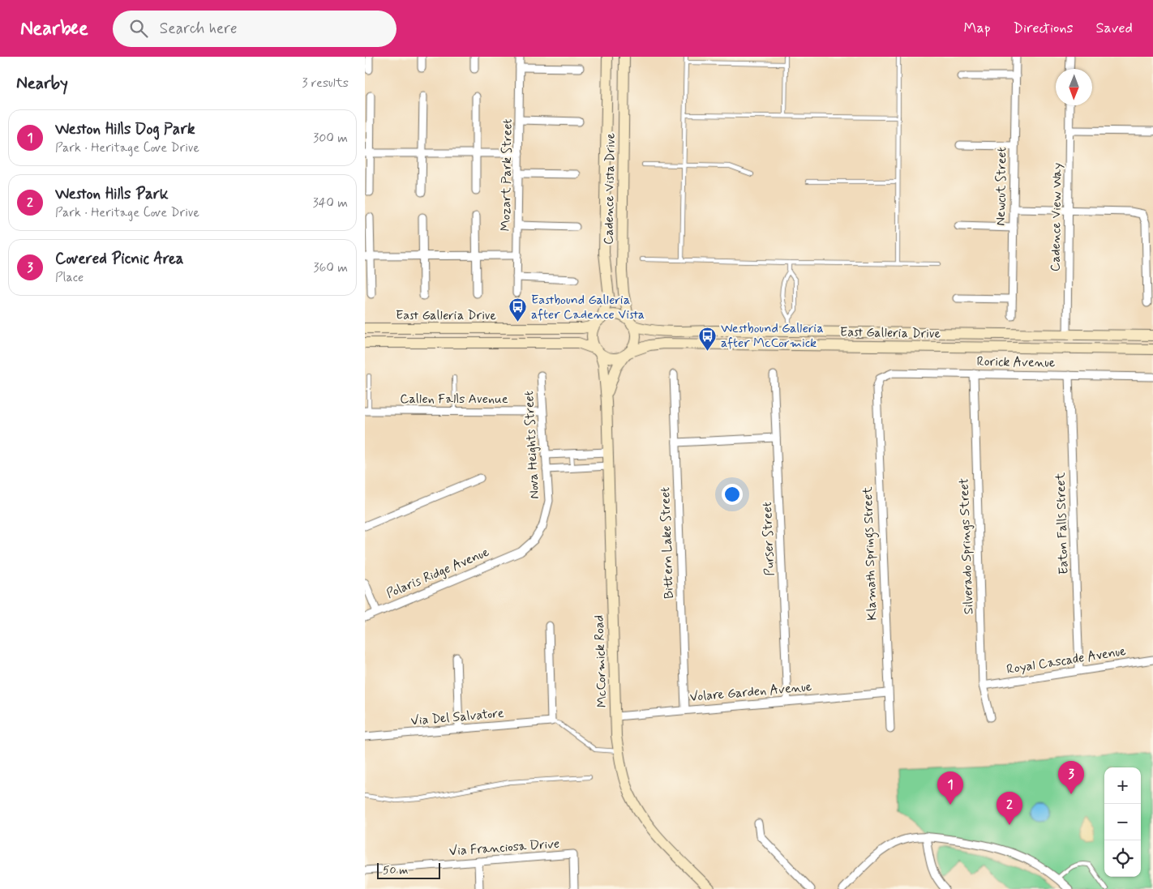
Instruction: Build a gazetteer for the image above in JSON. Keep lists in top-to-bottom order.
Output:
{
  "streets": {
    "main road": ["Cadence Vista Drive", "East Galleria Drive", "McCormick Road"],
    "street": [
      "Mozart Park Street",
      "Newcut Street",
      "Cadence View Way",
      "Rorick Avenue",
      "Callen Falls Avenue",
      "Nova Heights Street",
      "Eaton Falls Street",
      "Purser Street",
      "Bittern Lake Street",
      "Silverado Springs Street",
      "Klamath Springs Street",
      "Polaris Ridge Avenue",
      "Royal Cascade Avenue",
      "Volare Garden Avenue",
      "Via Del Salvatore",
      "Via Franciosa Drive"
    ]
  },
  "crossings": [
    ["Cadence Vista Drive", "East Galleria Drive"],
    ["Cadence Vista Drive", "McCormick Road"],
    ["Cadence View Way", "East Galleria Drive"],
    ["East Galleria Drive", "McCormick Road"],
    ["Rorick Avenue", "Eaton Falls Street"],
    ["Rorick Avenue", "Silverado Springs Street"],
    ["Rorick Avenue", "Klamath Springs Street"],
    ["Callen Falls Avenue", "Nova Heights Street"],
    ["Nova Heights Street", "Polaris Ridge Avenue"],
    ["Eaton Falls Street", "Royal Cascade Avenue"],
    ["Purser Street", "Volare Garden Avenue"],
    ["Bittern Lake Street", "Volare Garden Avenue"],
    ["Silverado Springs Street", "Royal Cascade Avenue"],
    ["Klamath Springs Street", "Volare Garden Avenue"],
    ["McCormick Road", "Volare Garden Avenue"]
  ],
  "places": {
    "bus stop": ["Eastbound Galleria after Cadence Vista", "Westbound Galleria after McCormick"]
  },
  "scale_bar": "50 m",
  "north": "bottom",
  "page": {
    "header": "Nearbee",
    "search": "Search here",
    "nav": ["Map", "Directions", "Saved"],
    "heading": ["Nearby", "3 results"],
    "list": [
      {
        "mark": "1",
        "name": "Weston Hills Dog Park",
        "note": "Park · Heritage Cove Drive",
        "value": "300 m"
      },
      {
        "mark": "2",
        "name": "Weston Hills Park",
        "note": "Park · Heritage Cove Drive",
        "value": "340 m"
      },
      {
        "mark": "3",
        "name": "Covered Picnic Area",
        "note": "Place",
        "value": "360 m"
      }
    ],
    "pins": ["3", "1", "2"],
    "map_buttons": ["+", "−"],
    "scale": "50 m"
  }
}
